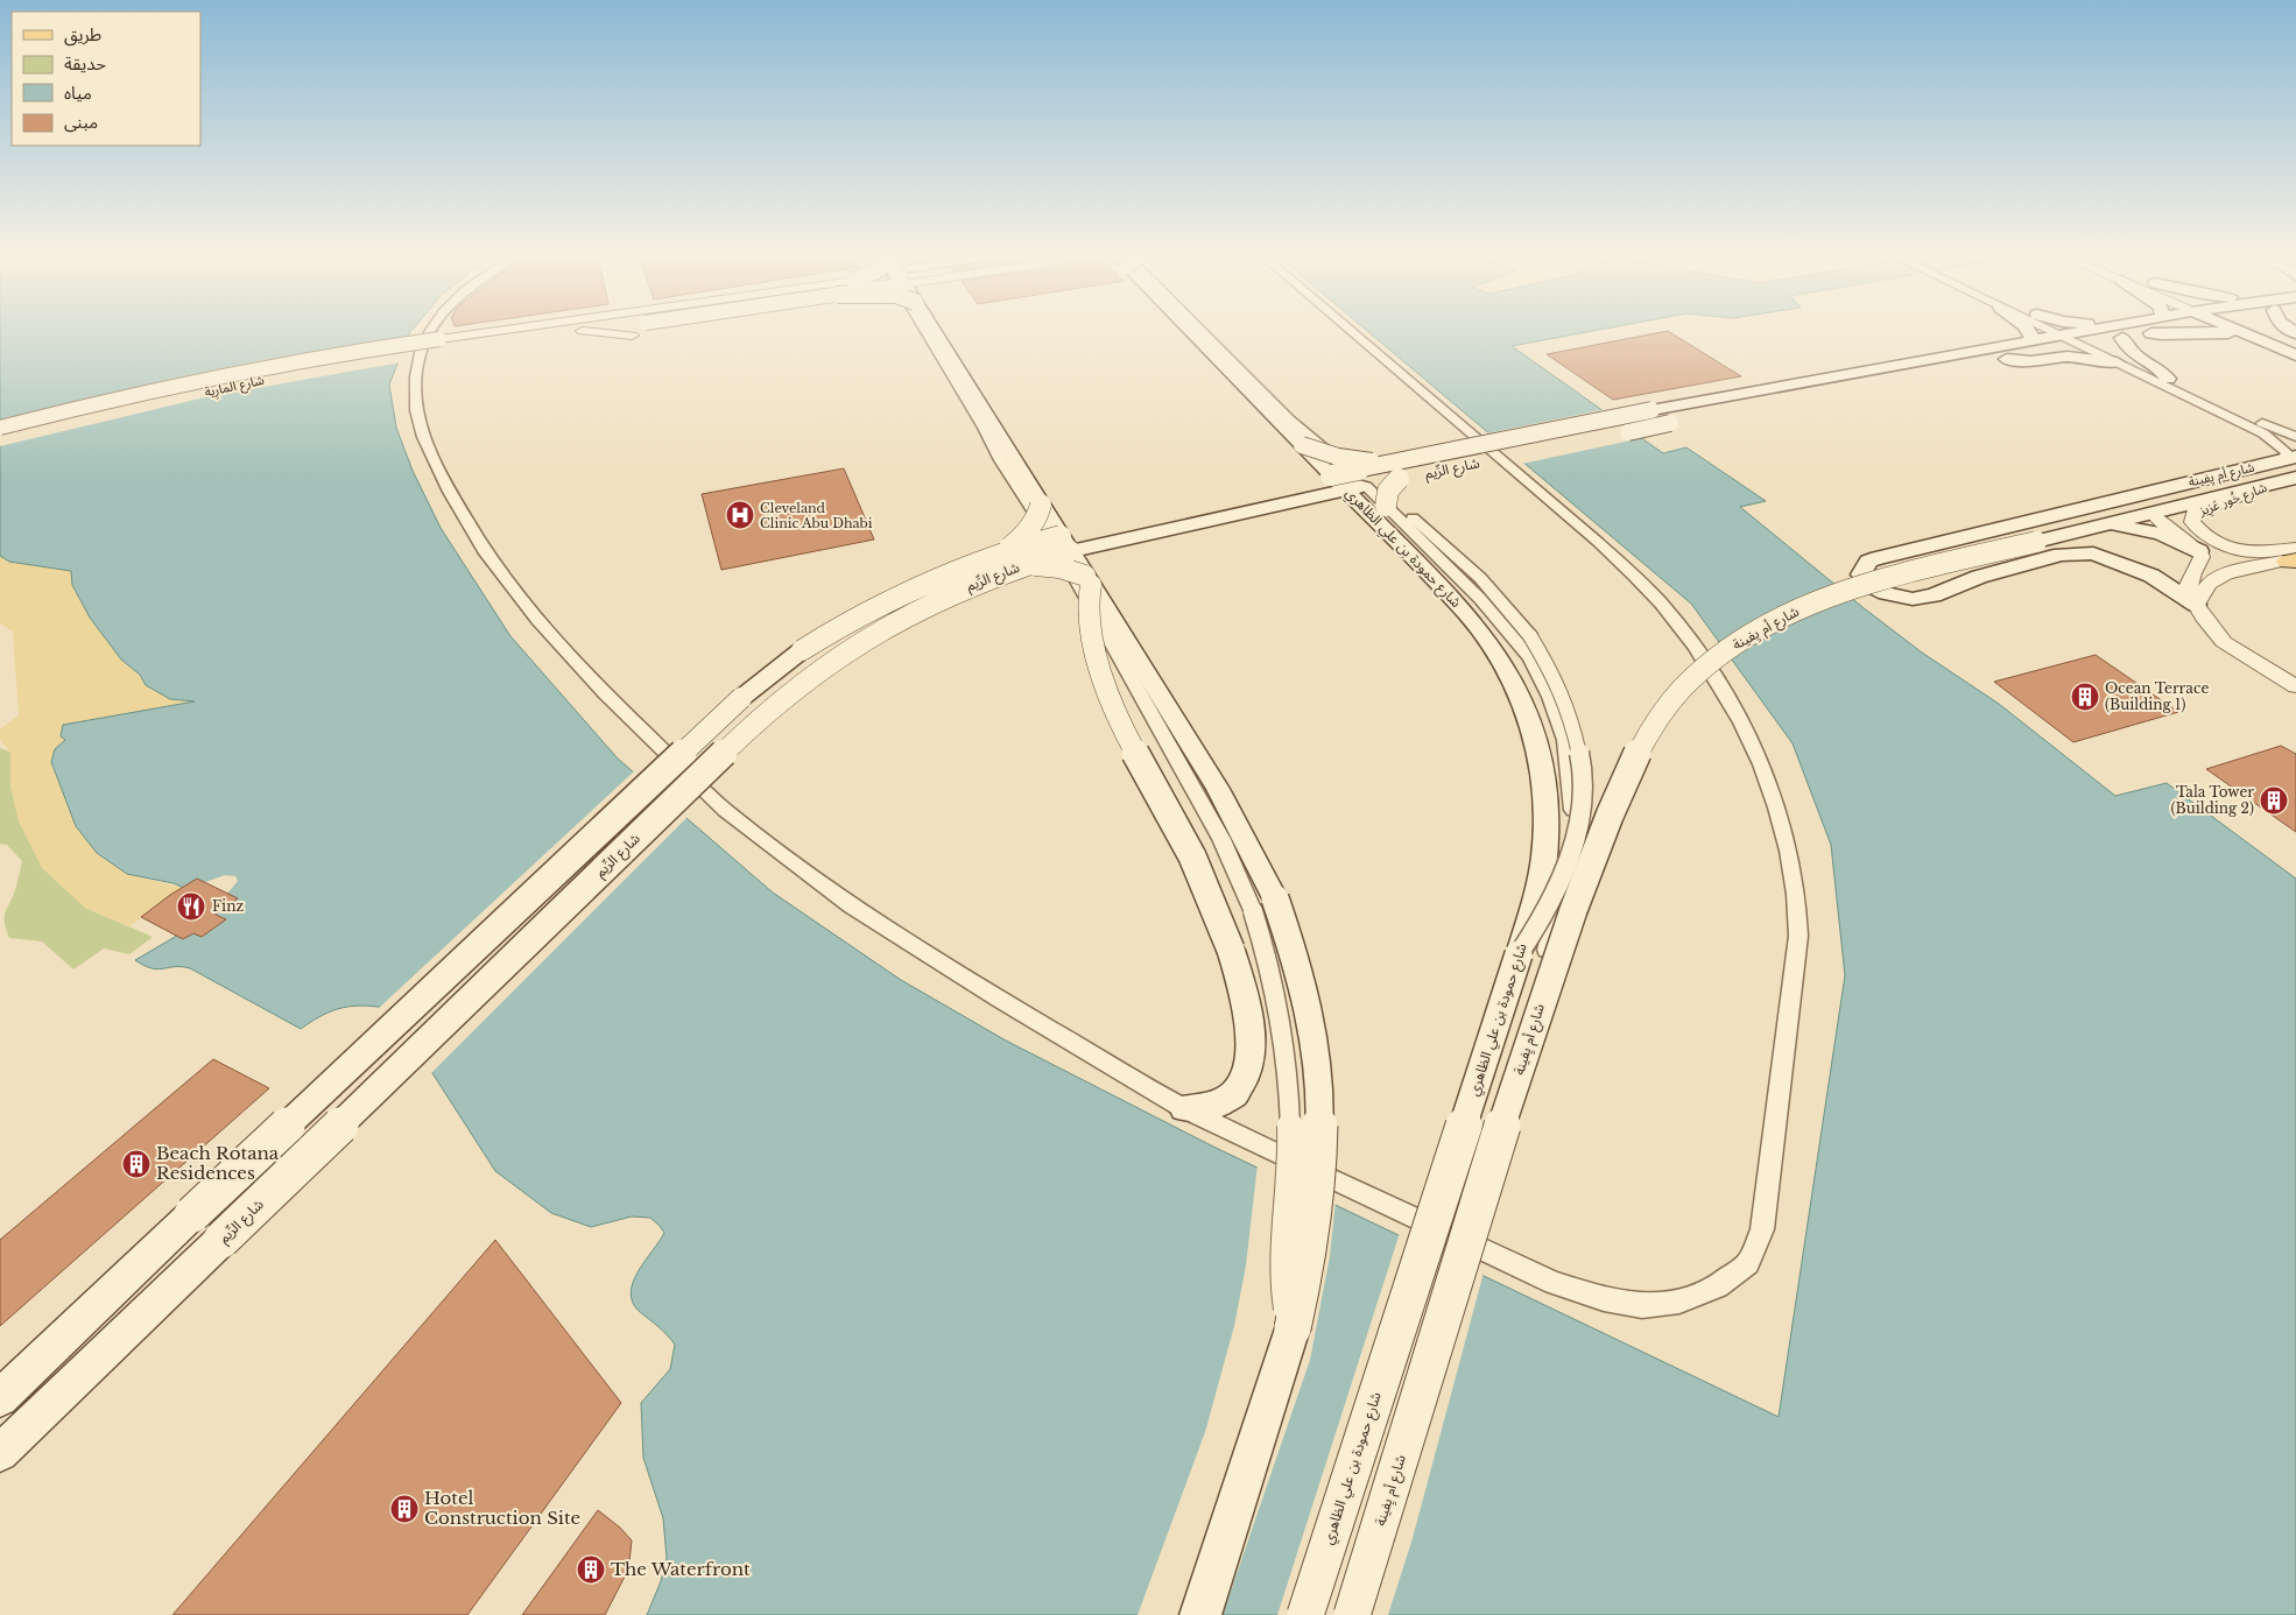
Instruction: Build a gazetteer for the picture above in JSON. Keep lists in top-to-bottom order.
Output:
{
  "streets": {
    "main road": ["شارع الرِّيم", "شارع أم يِفينة", "شارع حمودة بن علي الظاهري"],
    "street": ["شارع المارِية", "شارع خُور عَزِيز"]
  },
  "crossings": [
    ["شارع الرِّيم", "شارع حمودة بن علي الظاهري"],
    ["شارع أم يِفينة", "شارع خُور عَزِيز"]
  ],
  "places": {
    "hospital": ["Cleveland Clinic Abu Dhabi"],
    "building": [
      "Ocean Terrace (Building 1)",
      "Tala Tower (Building 2)",
      "Beach Rotana Residences",
      "Hotel Construction Site",
      "The Waterfront"
    ],
    "restaurant": ["Finz"]
  },
  "legend": [
    "طريق",
    "حديقة",
    "مياه",
    "مبنى"
  ]
}
